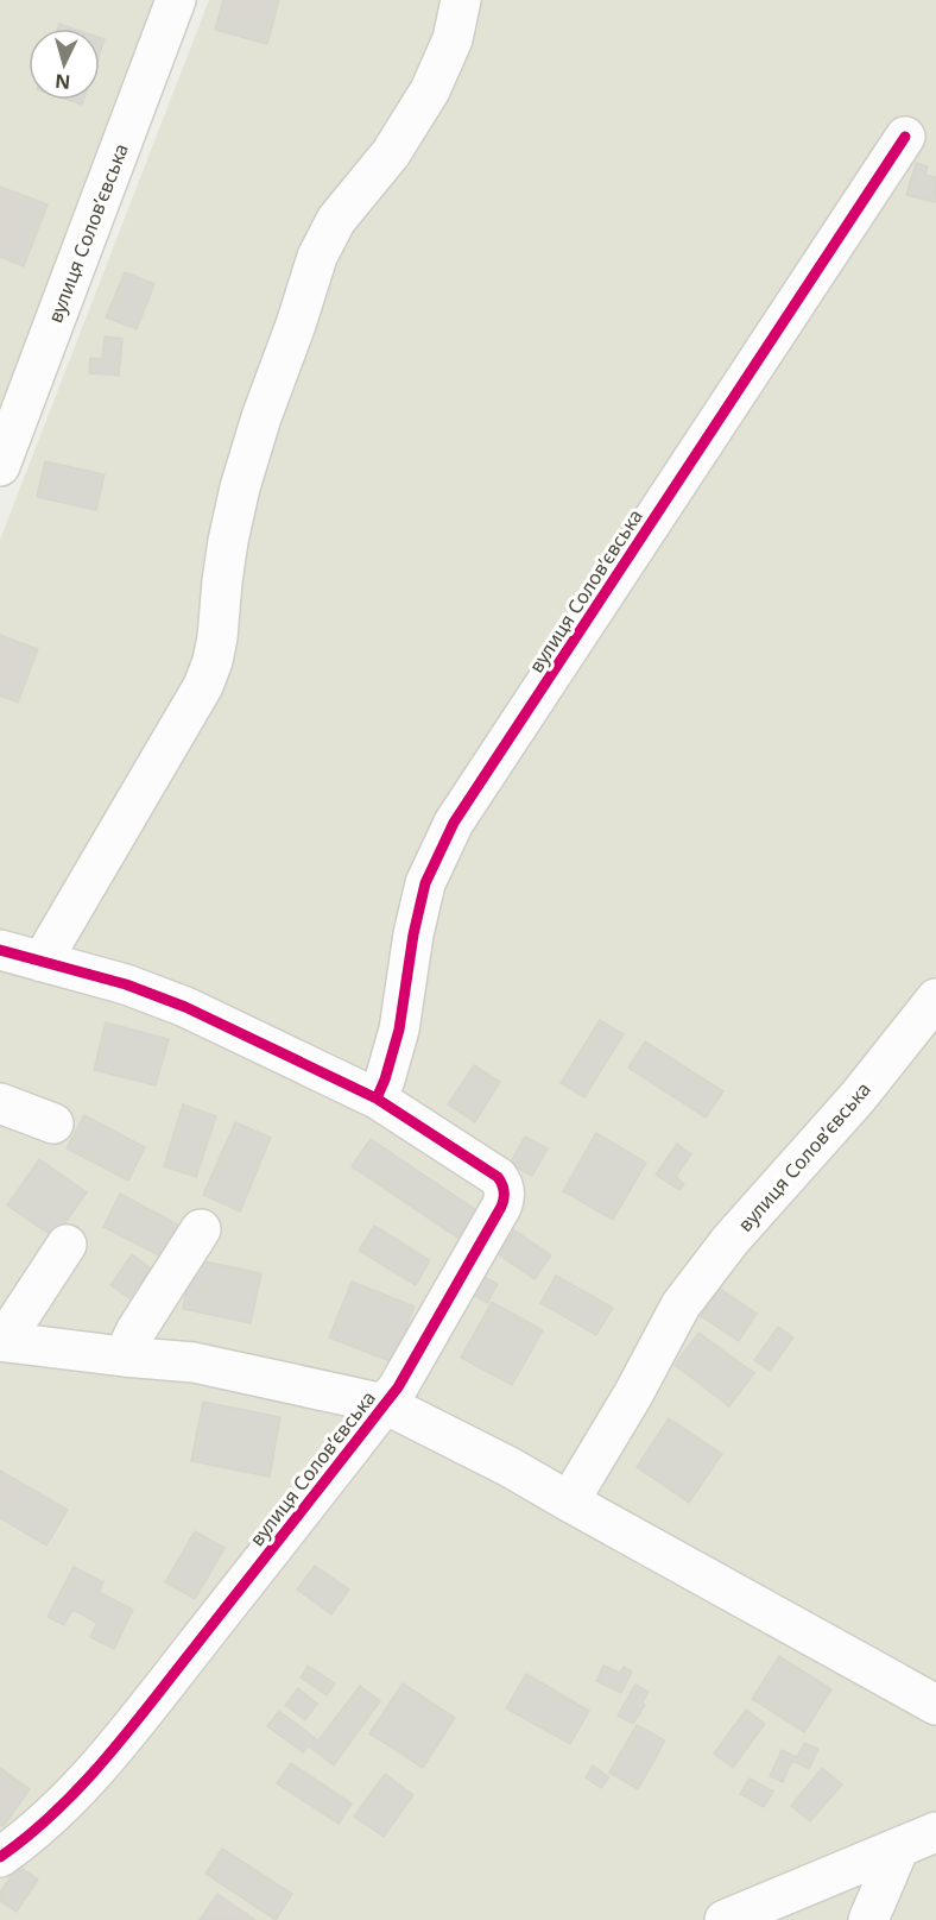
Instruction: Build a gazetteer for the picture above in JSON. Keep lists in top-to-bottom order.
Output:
{
  "streets": {
    "street": ["вулиця Соловʼєвська"]
  },
  "north": "bottom"
}
